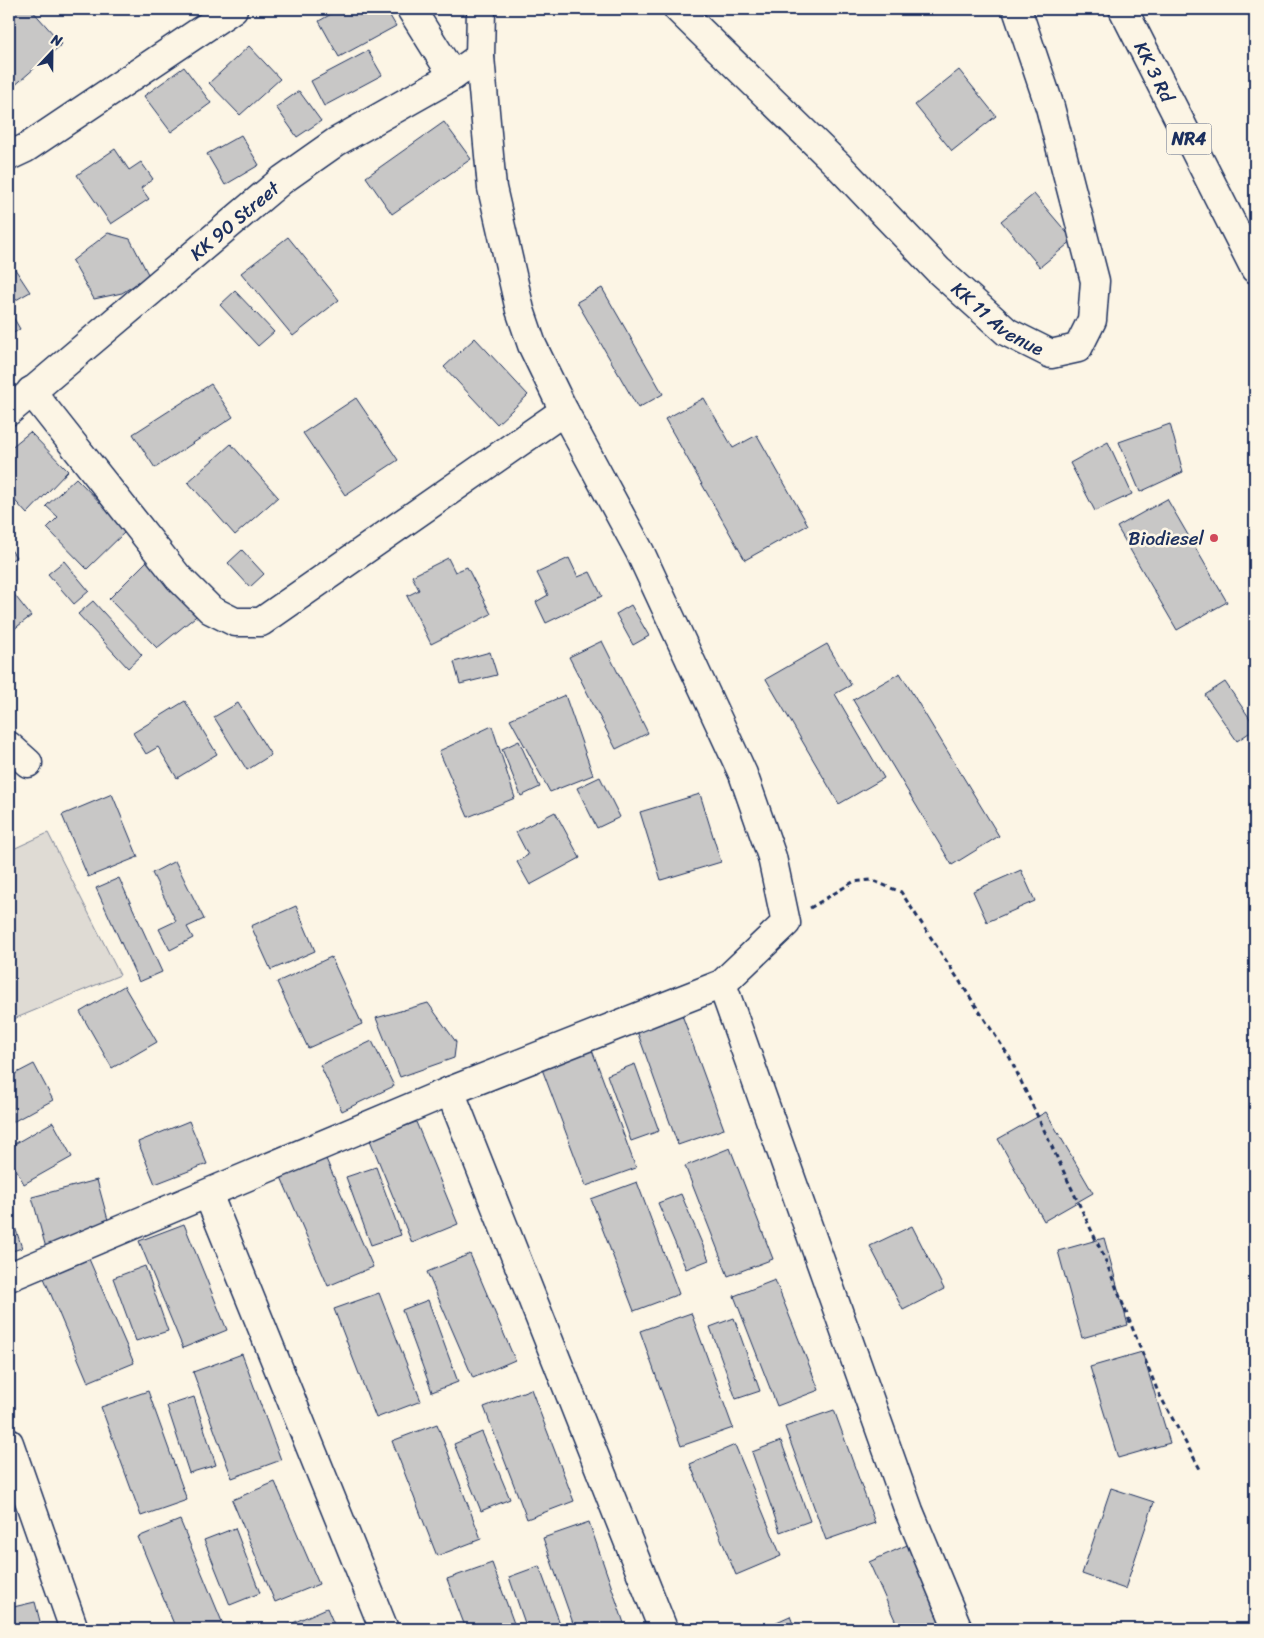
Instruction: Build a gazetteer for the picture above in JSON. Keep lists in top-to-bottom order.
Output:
{
  "streets": {
    "main road": [
      "KK 3 Rd",
      "NR4",
      "KK 90 Street",
      "KK 11 Avenue"
    ]
  },
  "places": ["Biodiesel"],
  "north": "top"
}
